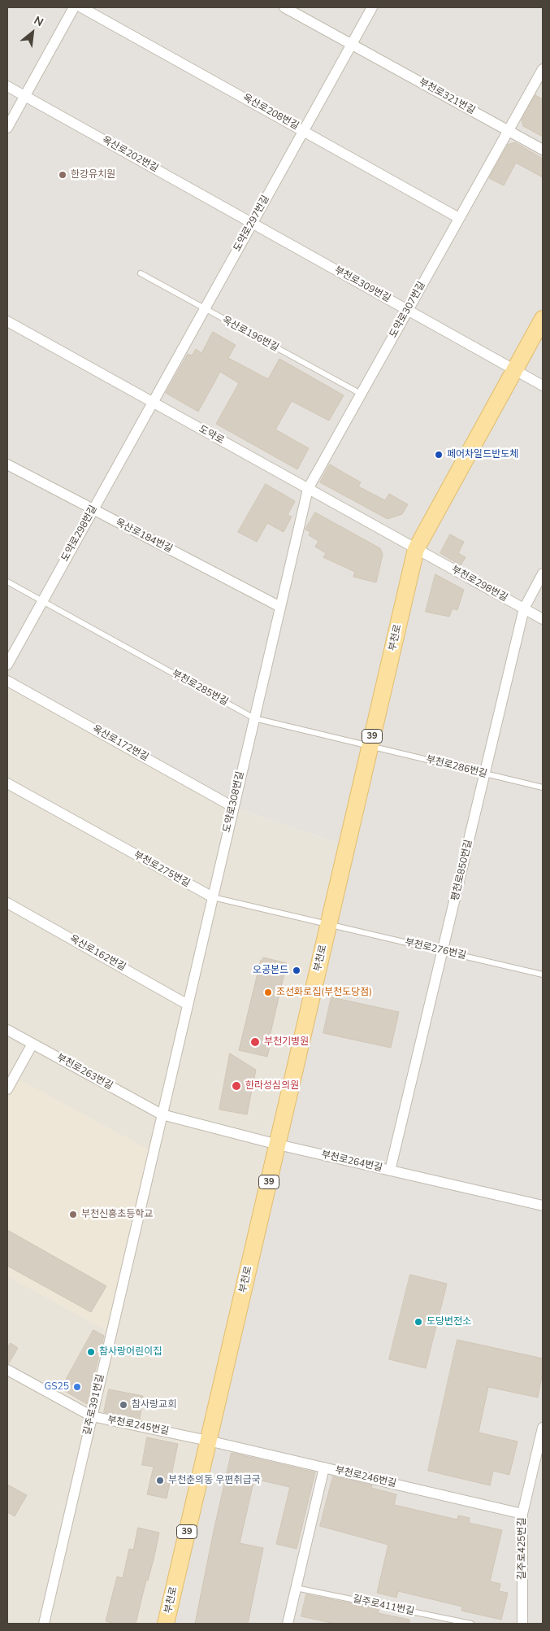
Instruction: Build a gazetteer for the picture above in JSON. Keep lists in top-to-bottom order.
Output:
{
  "streets": {
    "main road": ["부천로", "39"],
    "street": [
      "부천로321번길",
      "옥산로208번길",
      "옥산로202번길",
      "도약로297번길",
      "부천로309번길",
      "도약로307번길",
      "도약로",
      "도약로298번길",
      "옥산로184번길",
      "부천로298번길",
      "옥산로172번길",
      "도약로308번길",
      "부천로275번길",
      "평천로850번길",
      "옥산로162번길",
      "부천로263번길",
      "부천로264번길",
      "길주로391번길",
      "부천로245번길",
      "부천로246번길",
      "길주로425번길"
    ],
    "lane": [
      "옥산로196번길",
      "부천로285번길",
      "부천로286번길",
      "부천로276번길",
      "길주로411번길"
    ]
  },
  "crossings": [
    ["부천로321번길", "도약로297번길"],
    ["부천로321번길", "도약로307번길"],
    ["옥산로208번길", "도약로297번길"],
    ["옥산로208번길", "도약로307번길"],
    ["옥산로202번길", "도약로297번길"],
    ["옥산로202번길", "부천로309번길"],
    ["도약로297번길", "부천로309번길"],
    ["도약로297번길", "옥산로196번길"],
    ["도약로297번길", "도약로"],
    ["도약로297번길", "도약로298번길"],
    ["부천로309번길", "도약로307번길"],
    ["부천로309번길", "부천로"],
    ["도약로307번길", "옥산로196번길"],
    ["도약로307번길", "도약로"],
    ["도약로307번길", "도약로308번길"],
    ["도약로", "도약로298번길"],
    ["도약로", "부천로298번길"],
    ["도약로", "부천로"],
    ["도약로", "도약로308번길"],
    ["도약로298번길", "옥산로184번길"],
    ["도약로298번길", "부천로285번길"],
    ["옥산로184번길", "도약로308번길"],
    ["부천로298번길", "부천로"],
    ["부천로298번길", "평천로850번길"],
    ["부천로", "부천로285번길"],
    ["부천로", "부천로286번길"],
    ["부천로", "부천로275번길"],
    ["부천로", "부천로276번길"],
    ["부천로", "부천로264번길"],
    ["부천로", "부천로245번길"],
    ["부천로", "부천로246번길"],
    ["부천로285번길", "부천로286번길"],
    ["부천로285번길", "도약로308번길"],
    ["옥산로172번길", "도약로308번길"],
    ["부천로286번길", "평천로850번길"],
    ["도약로308번길", "부천로275번길"],
    ["도약로308번길", "옥산로162번길"],
    ["도약로308번길", "부천로263번길"],
    ["도약로308번길", "부천로264번길"],
    ["도약로308번길", "길주로391번길"],
    ["부천로275번길", "부천로276번길"],
    ["평천로850번길", "부천로276번길"],
    ["평천로850번길", "부천로264번길"],
    ["부천로263번길", "부천로264번길"],
    ["부천로263번길", "길주로391번길"],
    ["부천로264번길", "길주로391번길"],
    ["길주로391번길", "부천로245번길"],
    ["부천로245번길", "부천로246번길"],
    ["부천로246번길", "길주로425번길"]
  ],
  "places": [
    "한강유치원",
    "페어차일드반도체",
    "오공본드",
    "조선화로집(부천도당점)",
    "부천기병원",
    "한라성심의원",
    "부천신흥초등학교",
    "도당변전소",
    "참사랑어린이집",
    "GS25",
    "참사랑교회",
    "부천춘의동 우편취급국"
  ],
  "north": "top right"
}
